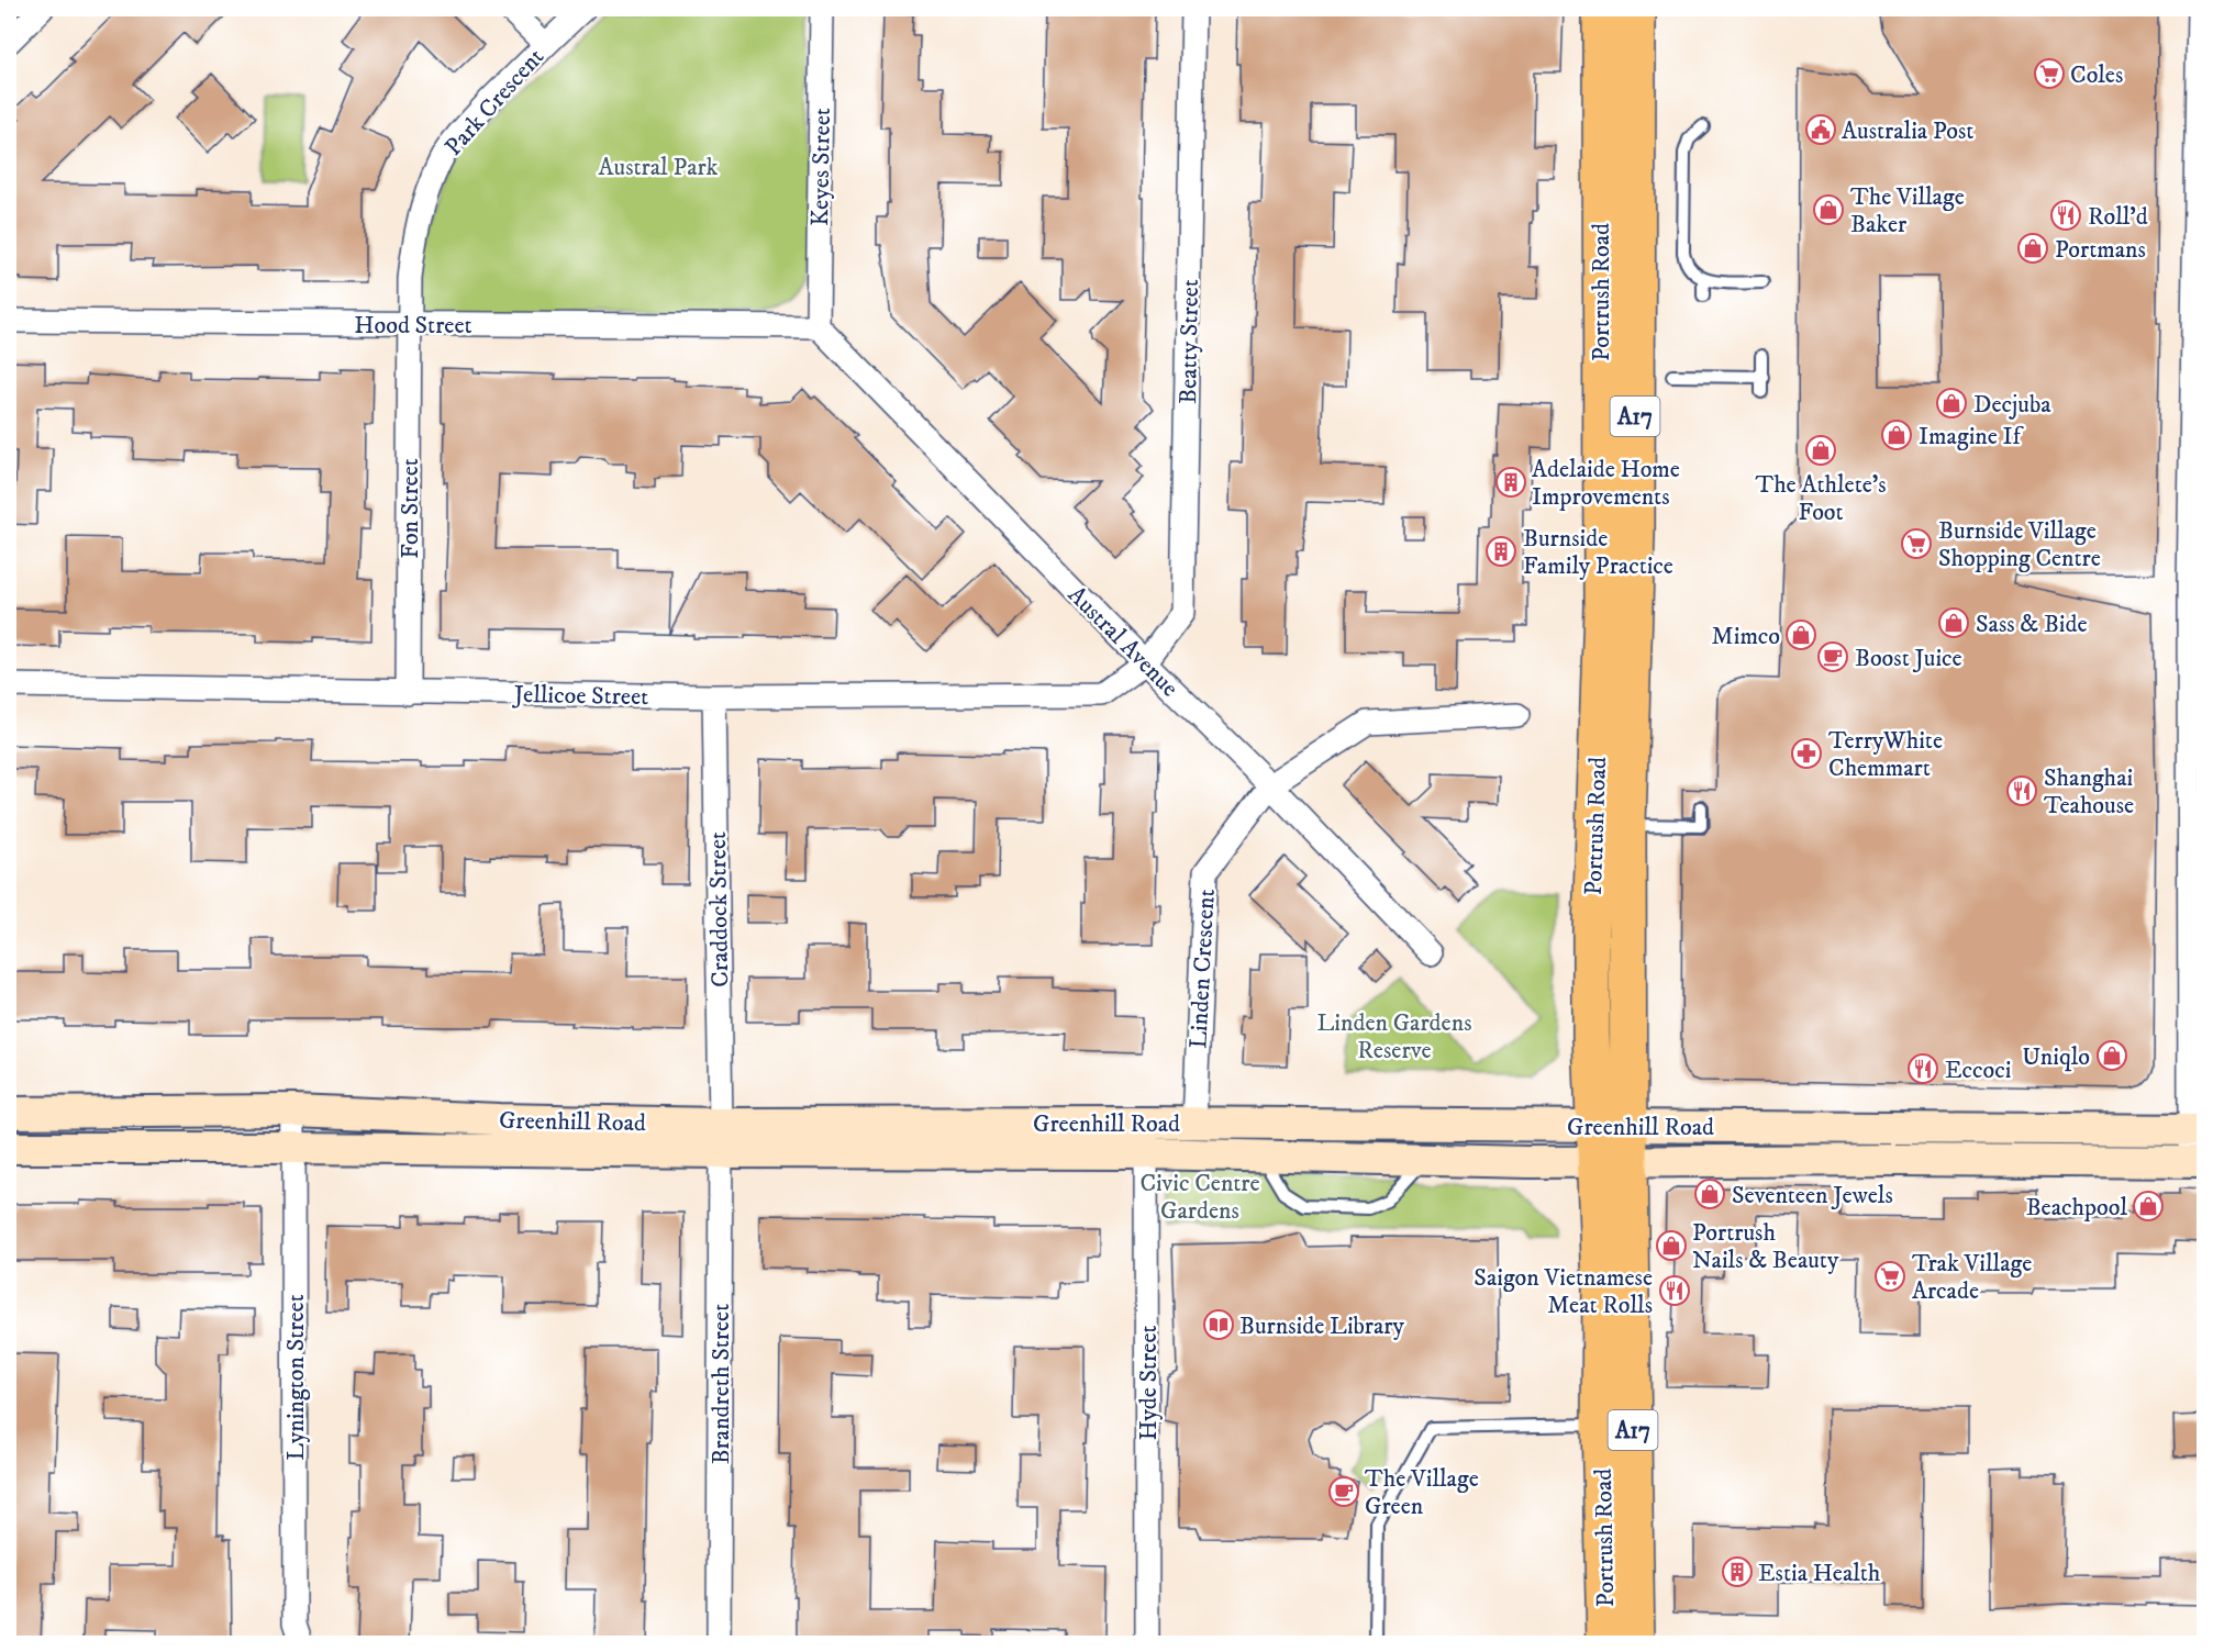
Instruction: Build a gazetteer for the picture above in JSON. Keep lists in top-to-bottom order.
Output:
{
  "streets": {
    "highway": ["Portrush Road", "A17"],
    "main road": ["Greenhill Road"],
    "street": [
      "Park Crescent",
      "Keyes Street",
      "Hood Street",
      "Beatty Street",
      "Fon Street",
      "Austral Avenue",
      "Jellicoe Street",
      "Craddock Street",
      "Linden Crescent",
      "Lynington Street",
      "Hyde Street",
      "Brandreth Street"
    ]
  },
  "crossings": [
    ["Park Crescent", "Hood Street"],
    ["Park Crescent", "Fon Street"],
    ["Keyes Street", "Hood Street"],
    ["Keyes Street", "Austral Avenue"],
    ["Portrush Road", "Greenhill Road"],
    ["Hood Street", "Fon Street"],
    ["Hood Street", "Austral Avenue"],
    ["Beatty Street", "Austral Avenue"],
    ["Beatty Street", "Jellicoe Street"],
    ["Fon Street", "Jellicoe Street"],
    ["Austral Avenue", "Jellicoe Street"],
    ["Austral Avenue", "Linden Crescent"],
    ["Jellicoe Street", "Craddock Street"],
    ["Craddock Street", "Greenhill Road"],
    ["Craddock Street", "Brandreth Street"],
    ["Linden Crescent", "Greenhill Road"],
    ["Greenhill Road", "Lynington Street"],
    ["Greenhill Road", "Hyde Street"],
    ["Greenhill Road", "Brandreth Street"]
  ],
  "parks": ["Austral Park", "Linden Gardens Reserve", "Civic Centre Gardens"],
  "places": {
    "supermarket": ["Coles", "Burnside Village Shopping Centre", "Trak Village Arcade"],
    "public building": ["Australia Post"],
    "shop": [
      "The Village Baker",
      "Portmans",
      "Decjuba",
      "Imagine If",
      "The Athlete's Foot",
      "Sass & Bide",
      "Mimco",
      "Uniqlo",
      "Seventeen Jewels",
      "Beachpool",
      "Portrush Nails & Beauty"
    ],
    "restaurant": [
      "Roll'd",
      "Shanghai Teahouse",
      "Eccoci",
      "Saigon Vietnamese Meat Rolls"
    ],
    "building": ["Adelaide Home Improvements", "Burnside Family Practice", "Estia Health"],
    "cafe": ["Boost Juice", "The Village Green"],
    "pharmacy": ["TerryWhite Chemmart"],
    "library": ["Burnside Library"]
  }
}
